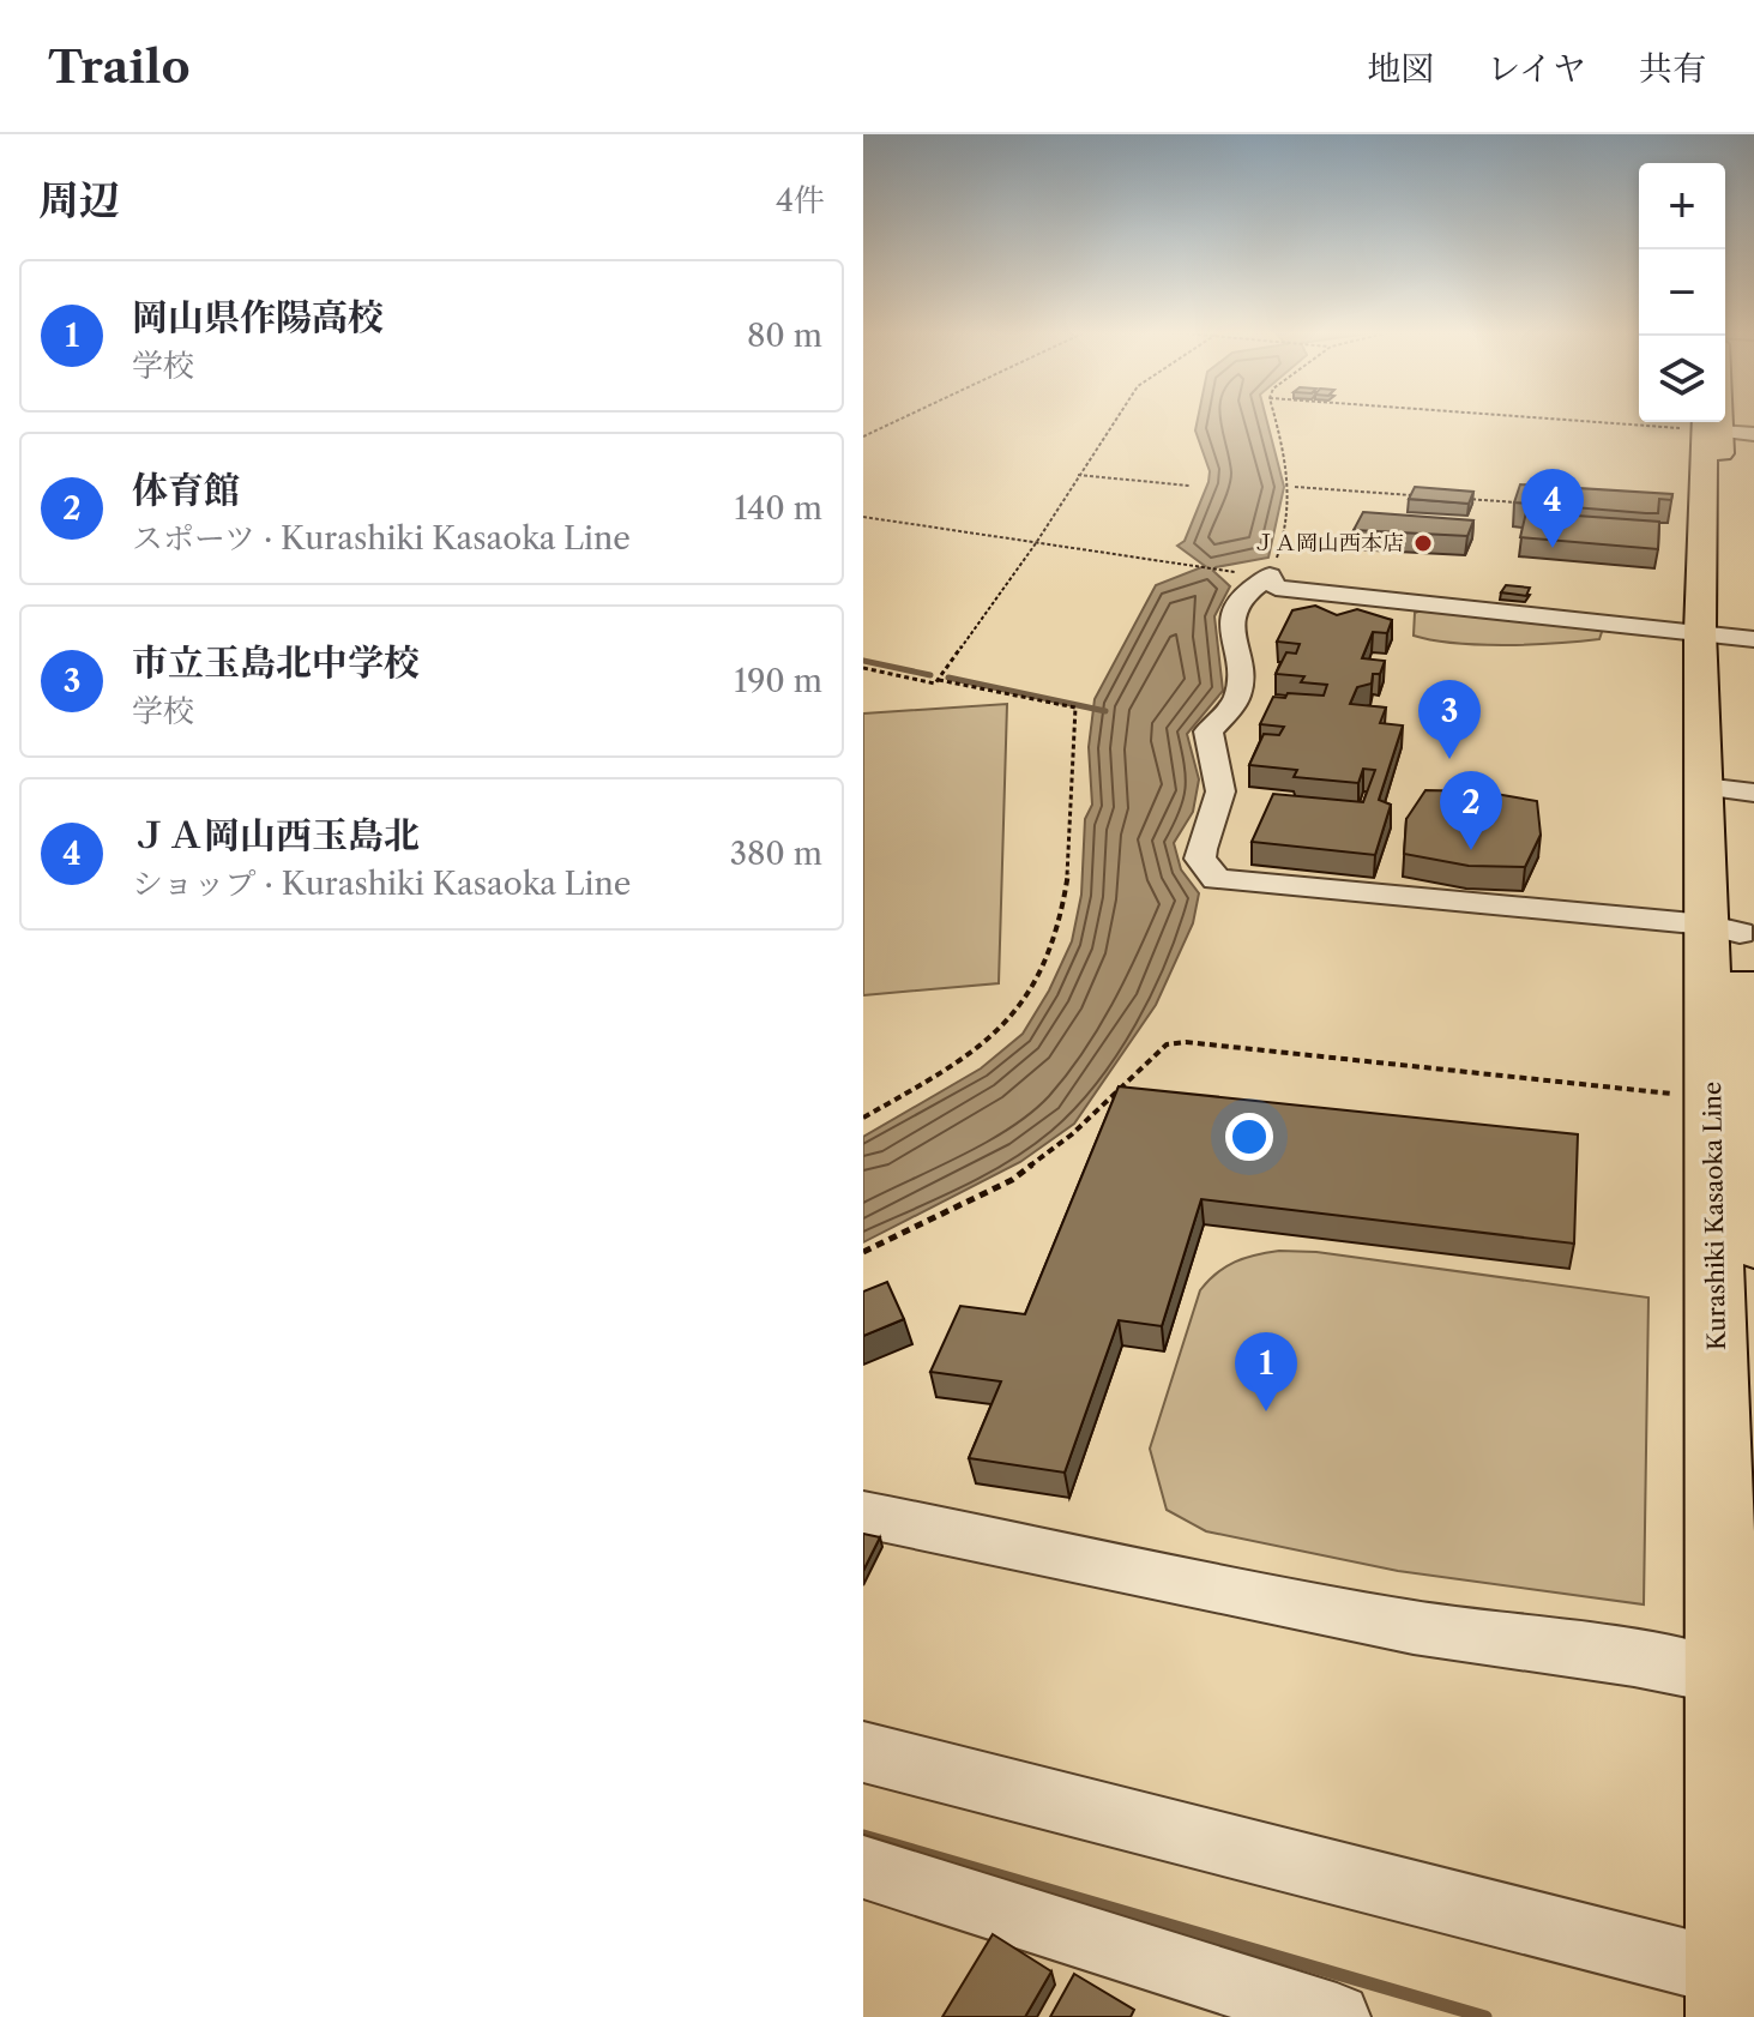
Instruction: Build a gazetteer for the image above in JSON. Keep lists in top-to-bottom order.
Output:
{
  "streets": {
    "main road": ["Kurashiki Kasaoka Line"]
  },
  "places": ["ＪＡ岡山西本店"],
  "page": {
    "header": "Trailo",
    "nav": ["地図", "レイヤ", "共有"],
    "heading": ["周辺", "4件"],
    "map_buttons": ["+", "−"],
    "list": [
      {
        "mark": "1",
        "name": "岡山県作陽高校",
        "note": "学校",
        "value": "80 m"
      },
      {
        "mark": "2",
        "name": "体育館",
        "note": "スポーツ · Kurashiki Kasaoka Line",
        "value": "140 m"
      },
      {
        "mark": "3",
        "name": "市立玉島北中学校",
        "note": "学校",
        "value": "190 m"
      },
      {
        "mark": "4",
        "name": "ＪＡ岡山西玉島北",
        "note": "ショップ · Kurashiki Kasaoka Line",
        "value": "380 m"
      }
    ],
    "pins": [
      "4",
      "3",
      "2",
      "1"
    ]
  }
}
